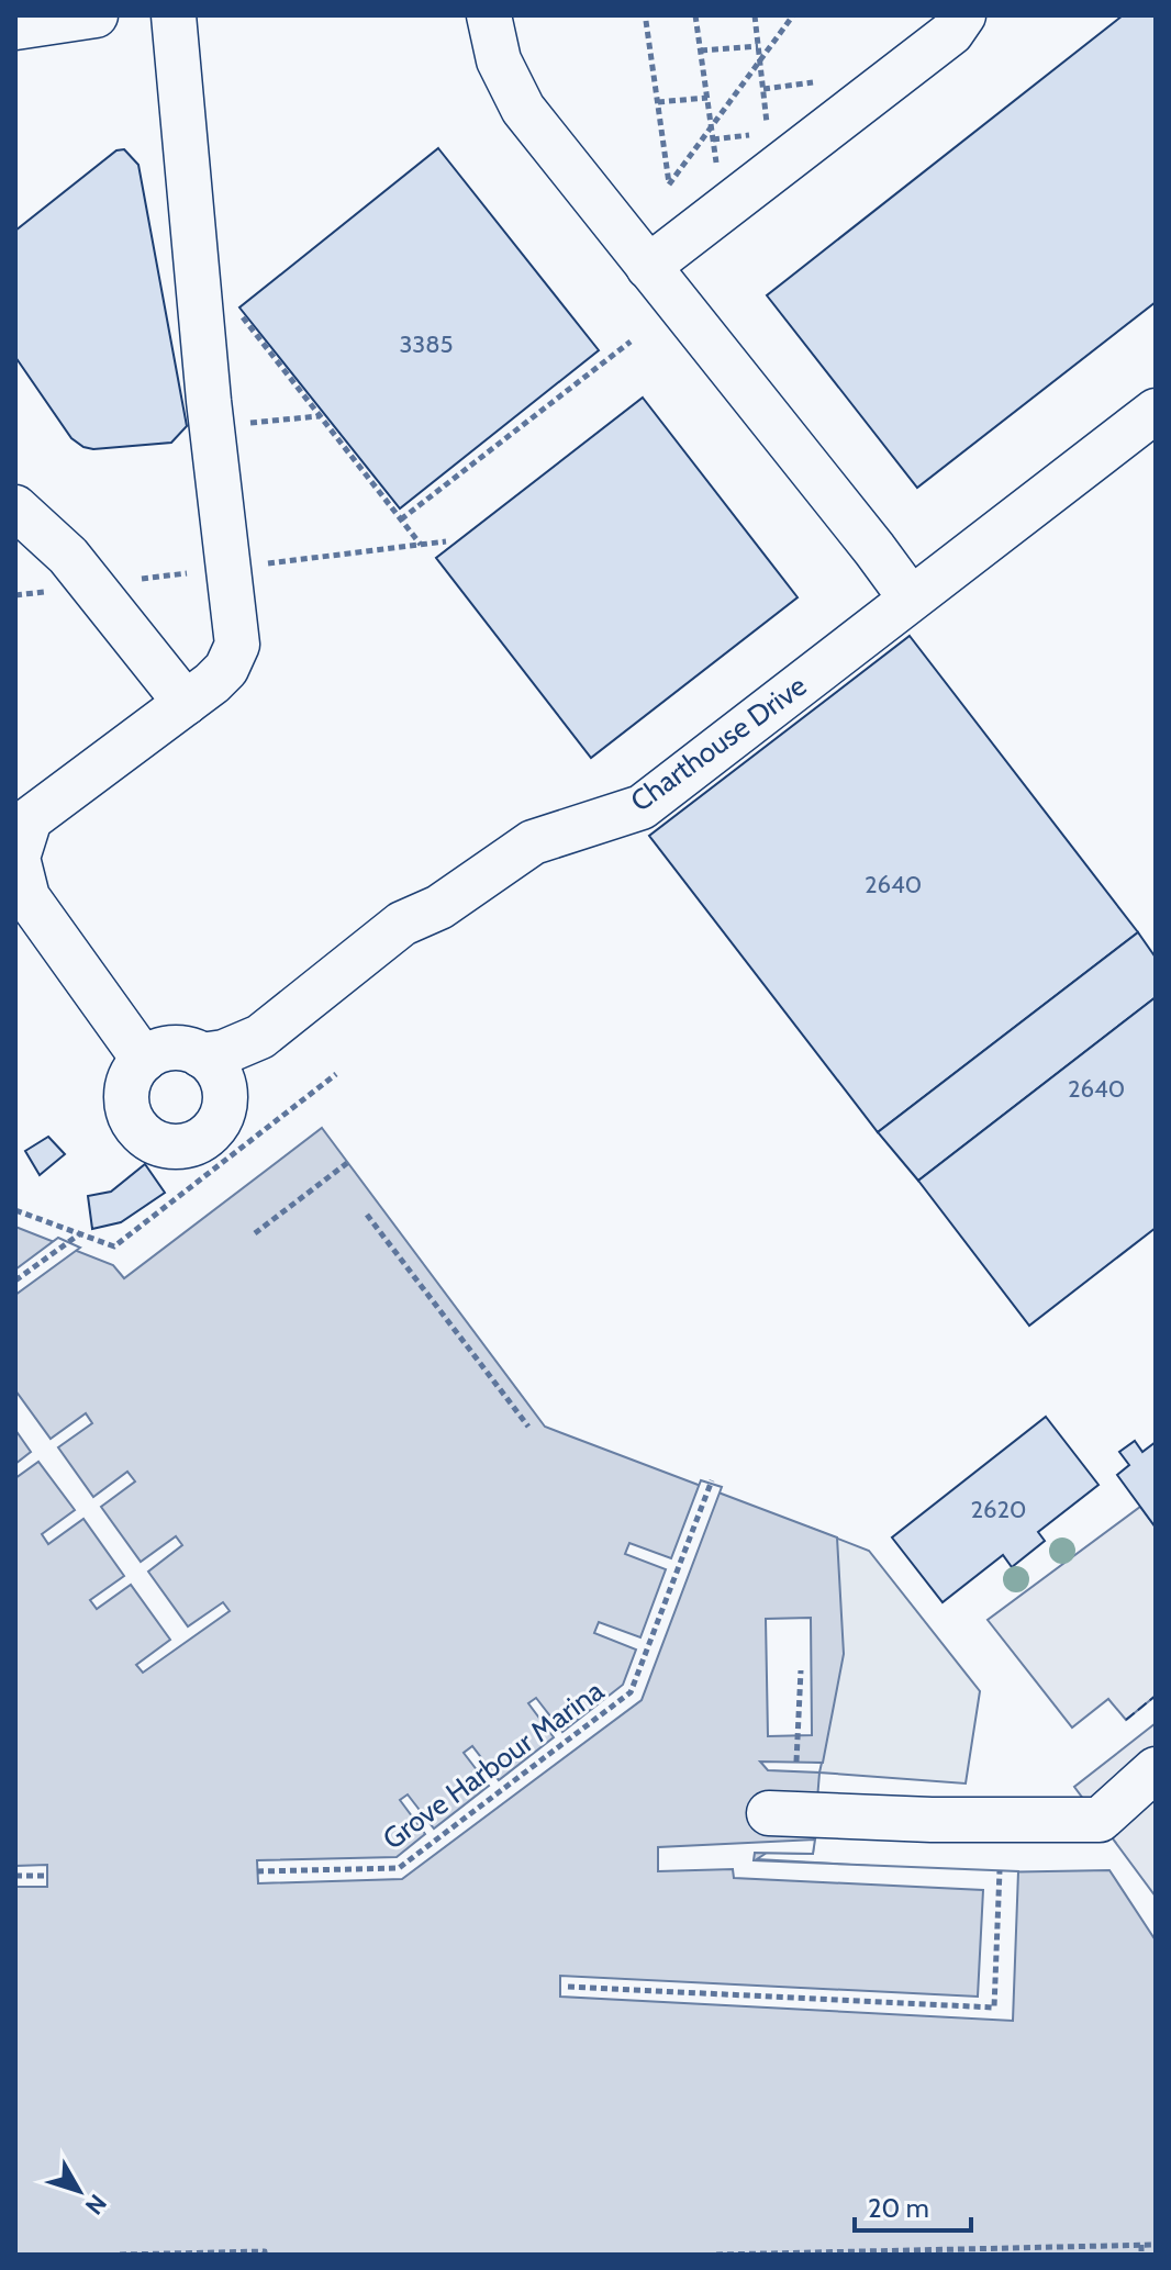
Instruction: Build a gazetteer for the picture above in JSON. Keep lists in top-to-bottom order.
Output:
{
  "streets": {
    "street": ["Charthouse Drive"],
    "path": ["Grove Harbour Marina"]
  },
  "house_numbers": [
    "3385",
    "2640",
    "2640",
    "2620"
  ],
  "scale_bar": "20 m",
  "north": "bottom right"
}
